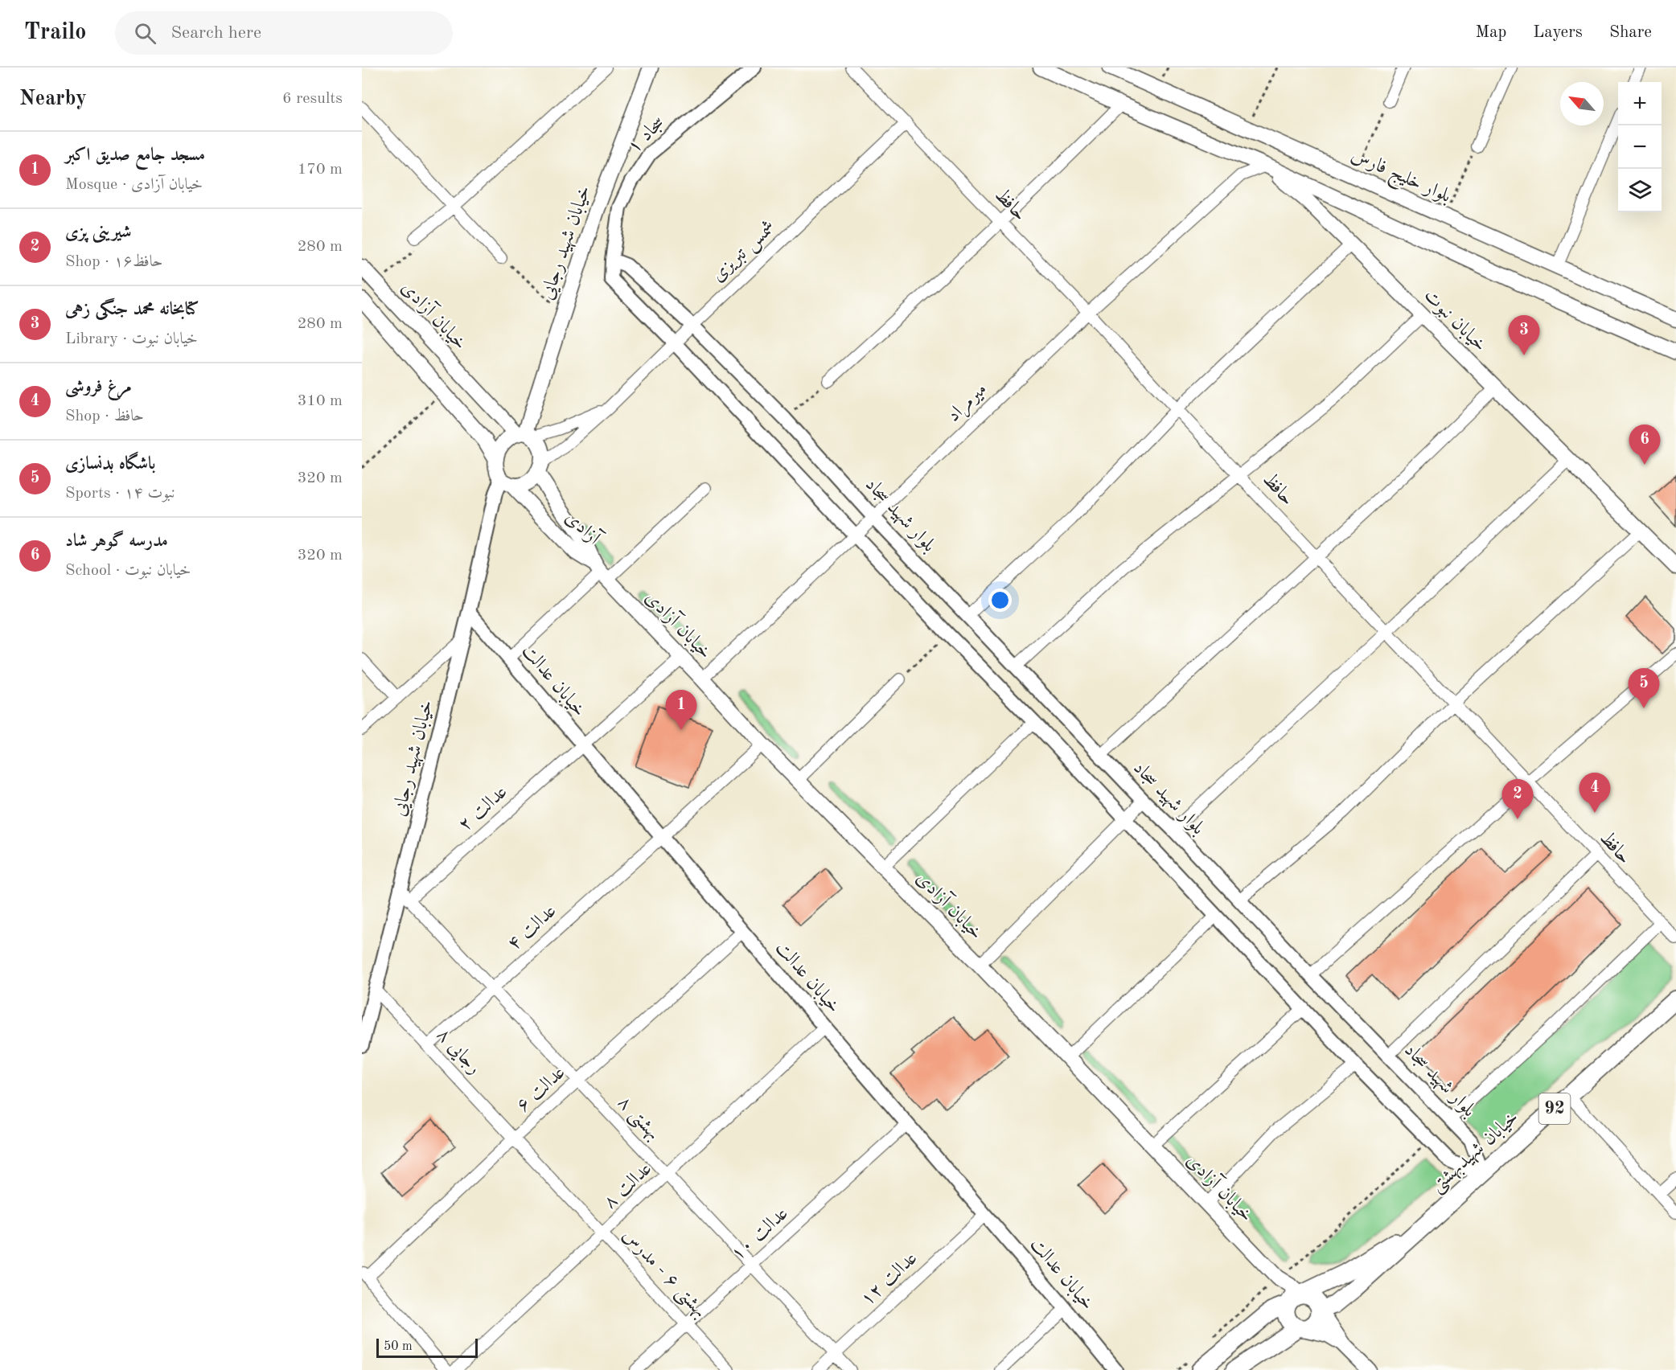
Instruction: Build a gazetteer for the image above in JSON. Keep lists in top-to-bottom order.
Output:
{
  "streets": {
    "main road": [
      "بلوار خلیج فارس",
      "خیابان شهید رجایی",
      "خیابان آزادی",
      "خیابان نبوت",
      "آزادی",
      "92",
      "خیابان شهیدبهشتی"
    ],
    "street": [
      "سجاد ۱",
      "حافظ",
      "شمس تبریزی",
      "میرمراد",
      "بلوار شهید سجاد",
      "خیابان عدالت",
      "عدالت ۲",
      "عدالت ۴",
      "رجایی ۸",
      "عدالت ۶",
      "بهشتی ۸",
      "عدالت ۸",
      "عدالت ۱۰",
      "بهشتی ۶ - مدرس",
      "عدالت ۱۲"
    ]
  },
  "crossings": [
    ["سجاد ۱", "شمس تبریزی"],
    ["سجاد ۱", "بلوار شهید سجاد"],
    ["حافظ", "شمس تبریزی"],
    ["حافظ", "میرمراد"],
    ["خیابان شهید رجایی", "شمس تبریزی"],
    ["خیابان شهید رجایی", "خیابان آزادی"],
    ["خیابان شهید رجایی", "آزادی"],
    ["خیابان شهید رجایی", "خیابان عدالت"],
    ["خیابان شهید رجایی", "عدالت ۲"],
    ["خیابان شهید رجایی", "رجایی ۸"],
    ["خیابان شهید رجایی", "بهشتی ۸"],
    ["شمس تبریزی", "خیابان آزادی"],
    ["شمس تبریزی", "بلوار شهید سجاد"],
    ["شمس تبریزی", "آزادی"],
    ["خیابان آزادی", "میرمراد"],
    ["خیابان آزادی", "آزادی"],
    ["خیابان آزادی", "عدالت ۲"],
    ["خیابان آزادی", "عدالت ۴"],
    ["خیابان آزادی", "خیابان شهیدبهشتی"],
    ["خیابان نبوت", "میرمراد"],
    ["میرمراد", "بلوار شهید سجاد"],
    ["بلوار شهید سجاد", "خیابان شهیدبهشتی"],
    ["خیابان عدالت", "عدالت ۲"],
    ["خیابان عدالت", "عدالت ۴"],
    ["خیابان عدالت", "عدالت ۶"],
    ["خیابان عدالت", "عدالت ۸"],
    ["خیابان عدالت", "عدالت ۱۰"],
    ["خیابان عدالت", "عدالت ۱۲"],
    ["عدالت ۲", "بهشتی ۸"],
    ["عدالت ۴", "رجایی ۸"],
    ["عدالت ۴", "بهشتی ۸"],
    ["رجایی ۸", "عدالت ۶"],
    ["رجایی ۸", "بهشتی ۶ - مدرس"],
    ["عدالت ۶", "بهشتی ۸"],
    ["عدالت ۶", "بهشتی ۶ - مدرس"],
    ["بهشتی ۸", "عدالت ۸"],
    ["بهشتی ۸", "عدالت ۱۰"],
    ["بهشتی ۸", "عدالت ۱۲"],
    ["عدالت ۸", "بهشتی ۶ - مدرس"],
    ["عدالت ۱۰", "بهشتی ۶ - مدرس"]
  ],
  "scale_bar": "50 m",
  "north": "top left",
  "page": {
    "header": "Trailo",
    "search": "Search here",
    "nav": ["Map", "Layers", "Share"],
    "heading": ["Nearby", "6 results"],
    "map_buttons": ["+", "−"],
    "list": [
      {
        "mark": "1",
        "name": "مسجد جامع صدیق اکبر",
        "note": "Mosque · خیابان آزادی",
        "value": "170 m"
      },
      {
        "mark": "2",
        "name": "شیرینی پزی",
        "note": "Shop · حافظ۱۶",
        "value": "280 m"
      },
      {
        "mark": "3",
        "name": "کتابخانه محمد جنگی زهی",
        "note": "Library · خیابان نبوت",
        "value": "280 m"
      },
      {
        "mark": "4",
        "name": "مرغ فروشی",
        "note": "Shop · حافظ",
        "value": "310 m"
      },
      {
        "mark": "5",
        "name": "باشگاه بدنسازی",
        "note": "Sports · نبوت ۱۴",
        "value": "320 m"
      },
      {
        "mark": "6",
        "name": "مدرسه گوهر شاد",
        "note": "School · خیابان نبوت",
        "value": "320 m"
      }
    ],
    "pins": [
      "3",
      "6",
      "5",
      "1",
      "4",
      "2"
    ],
    "scale": "50 m"
  }
}
